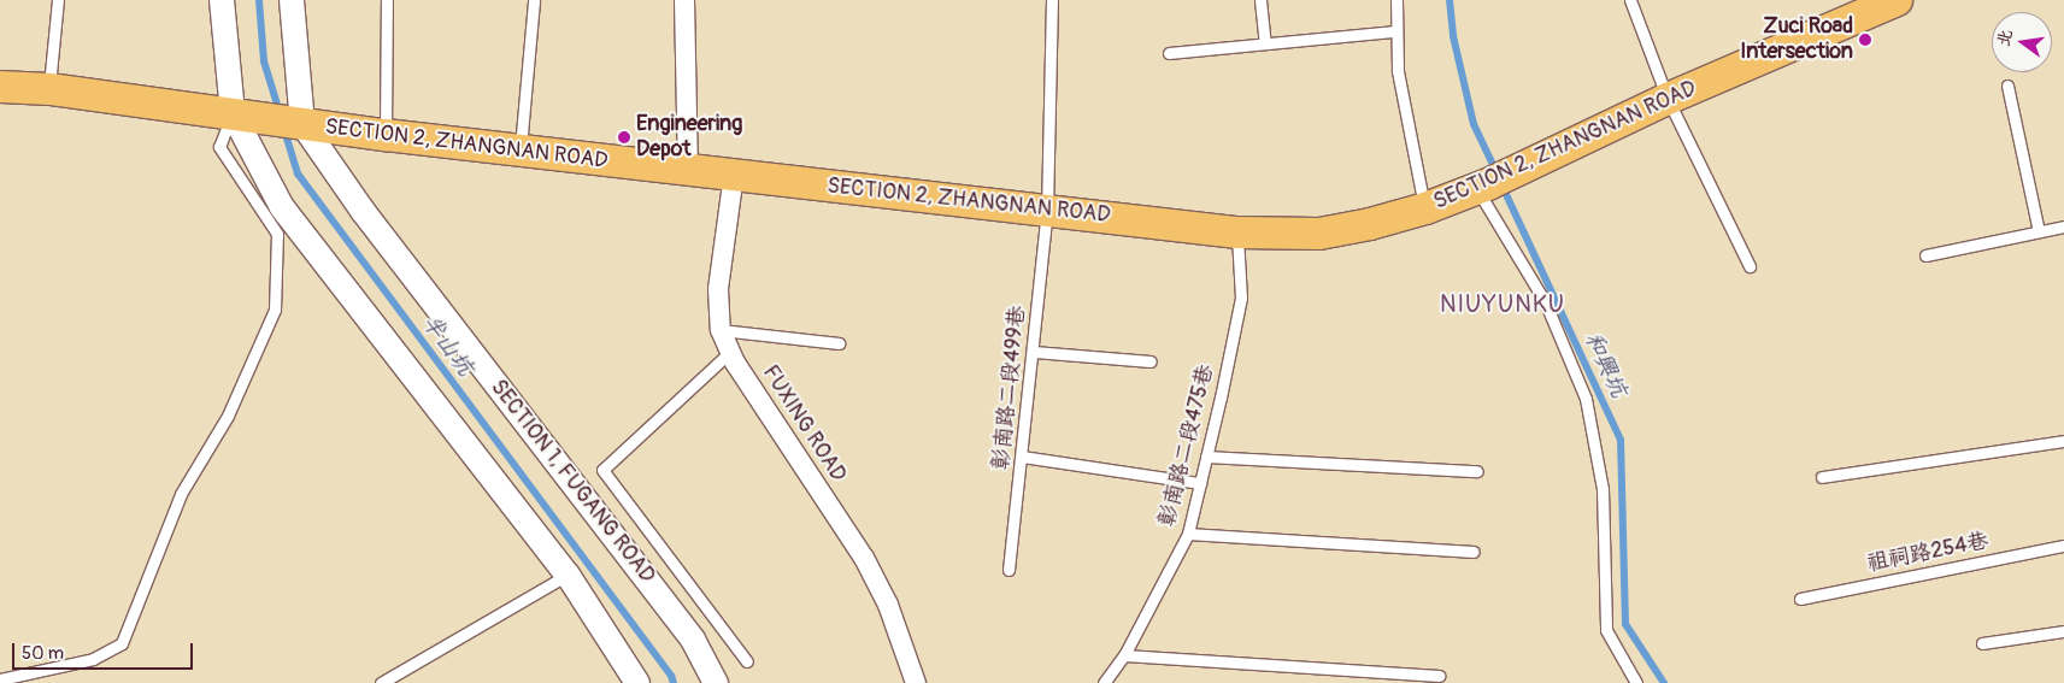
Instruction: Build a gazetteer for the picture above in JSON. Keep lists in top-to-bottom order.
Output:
{
  "streets": {
    "main road": ["SECTION 2, ZHANGNAN ROAD"],
    "street": ["FUXING ROAD", "SECTION 1, FUGANG ROAD"],
    "lane": ["彰南路二段499巷", "彰南路二段475巷", "祖祠路254巷"]
  },
  "crossings": [
    ["SECTION 2, ZHANGNAN ROAD", "彰南路二段499巷"],
    ["SECTION 2, ZHANGNAN ROAD", "FUXING ROAD"],
    ["SECTION 2, ZHANGNAN ROAD", "彰南路二段475巷"],
    ["SECTION 2, ZHANGNAN ROAD", "SECTION 1, FUGANG ROAD"]
  ],
  "districts": ["NIUYUNKU"],
  "water": ["半山坑", "和興坑"],
  "places": ["Zuci Road Intersection", "Engineering Depot"],
  "scale_bar": "50 m",
  "north": "left"
}
